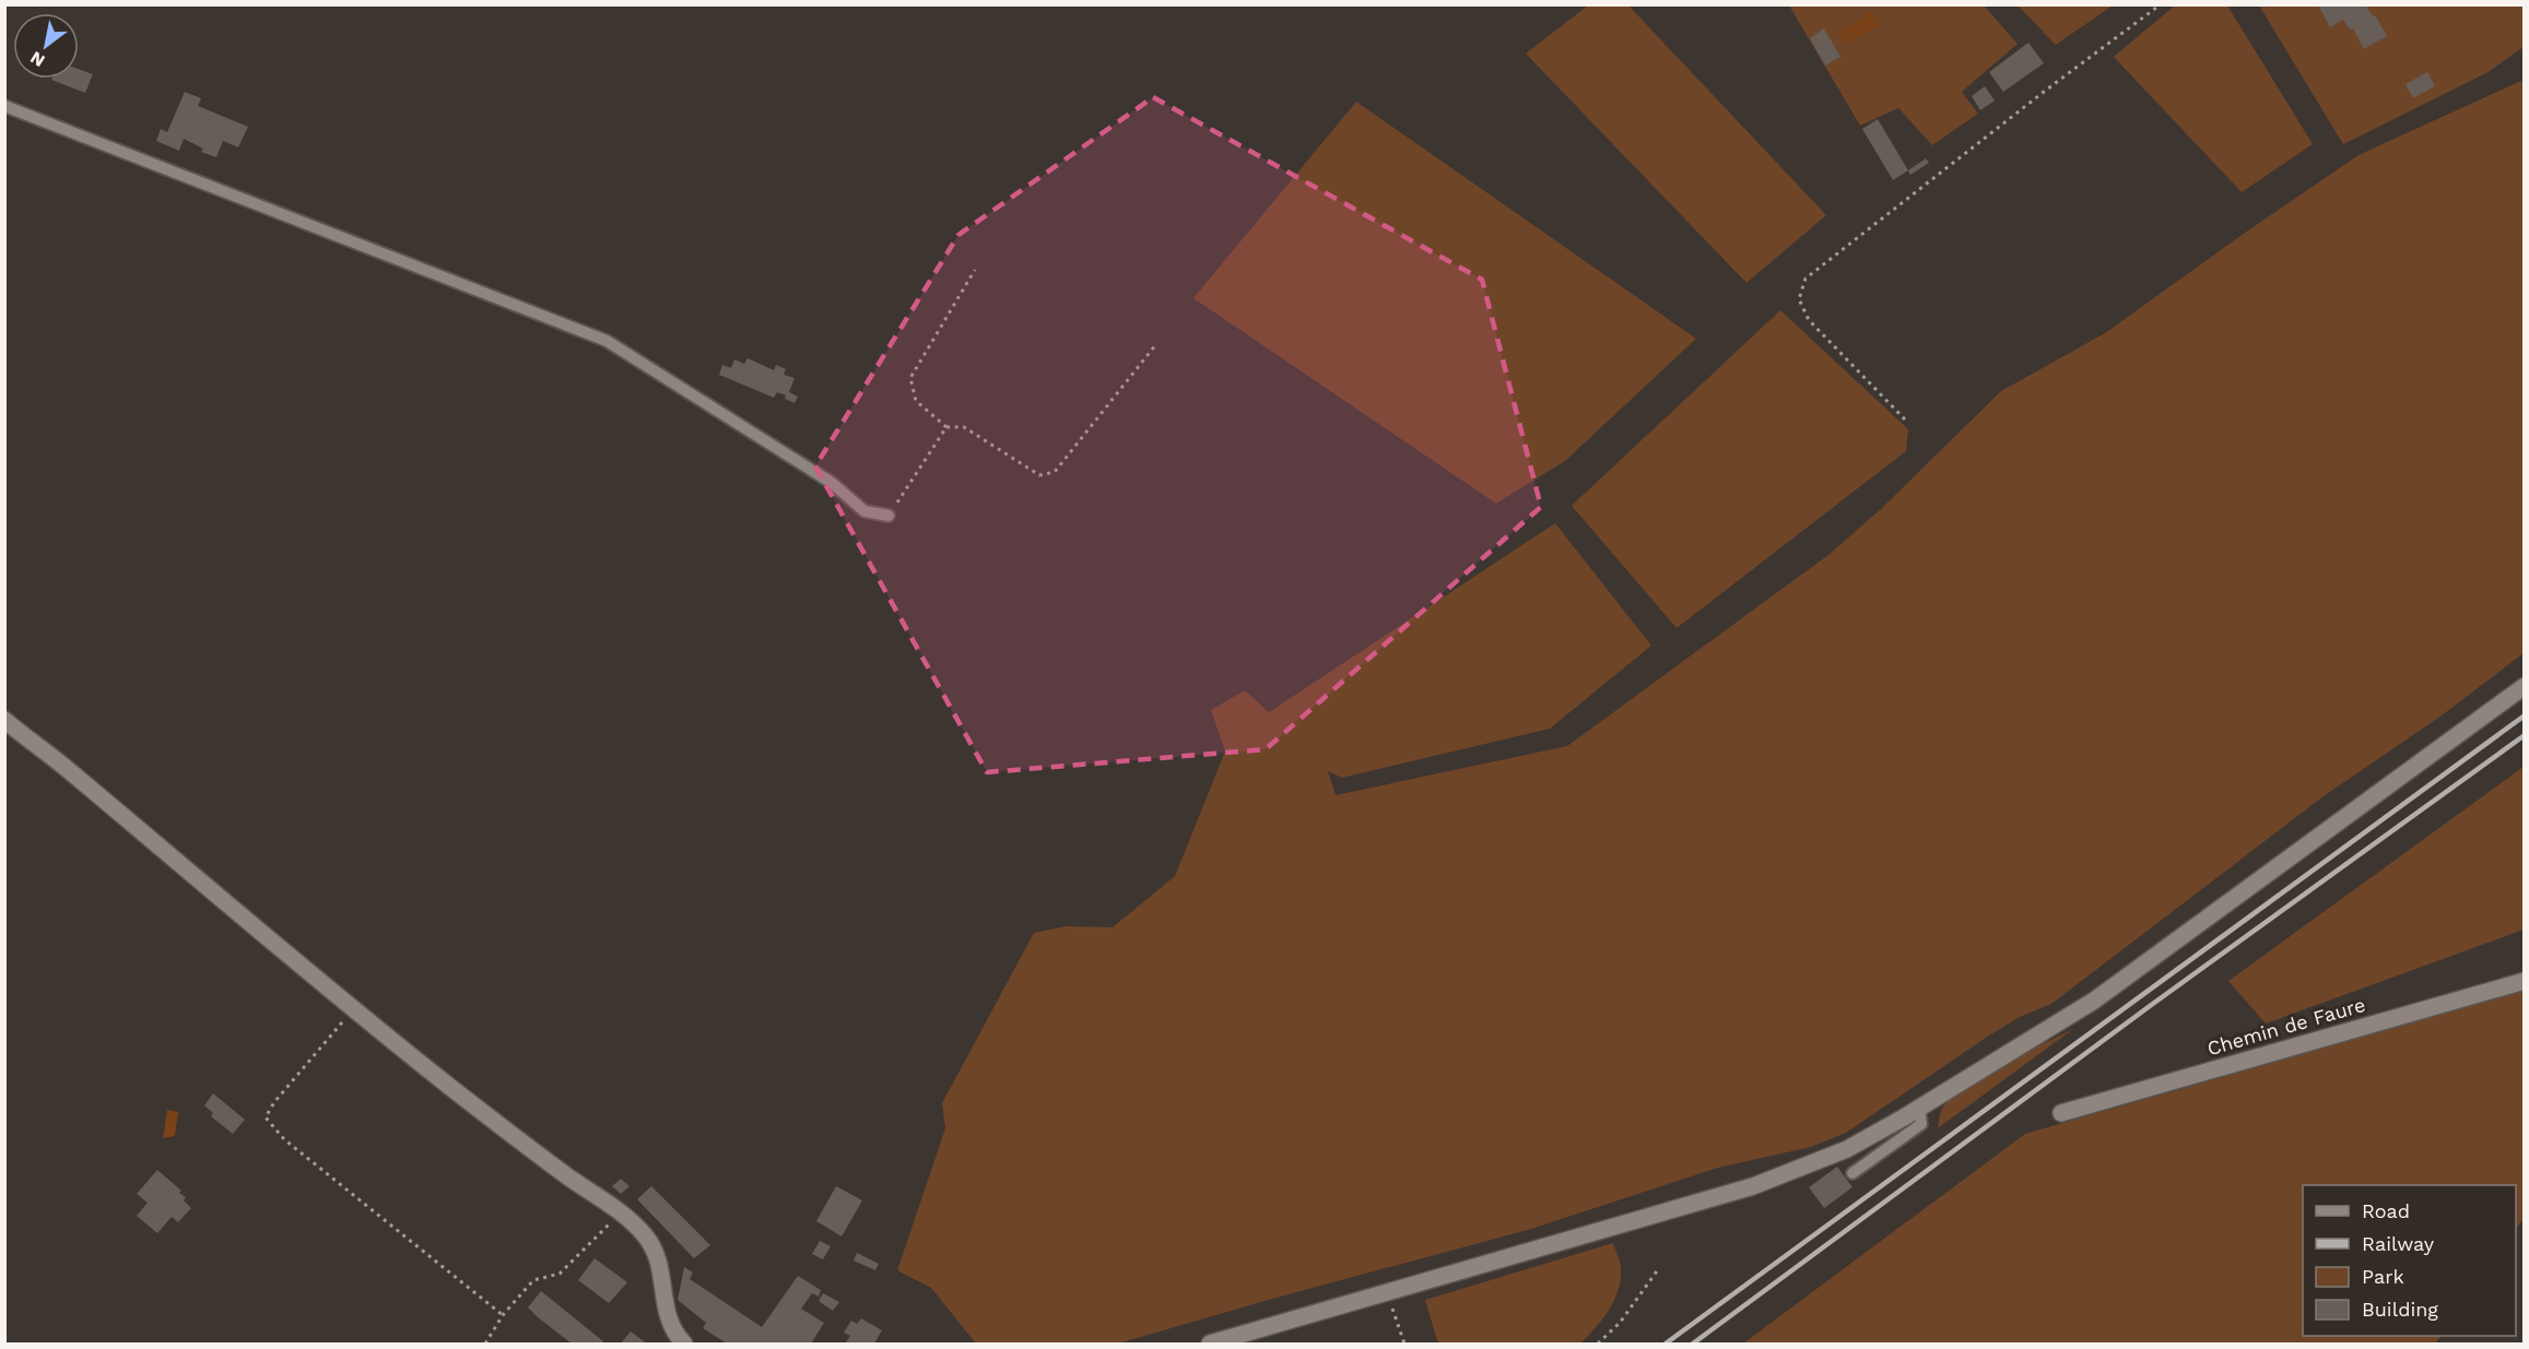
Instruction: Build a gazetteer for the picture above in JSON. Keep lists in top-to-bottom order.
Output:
{
  "streets": {
    "street": ["Chemin de Faure"]
  },
  "legend": [
    "Road",
    "Railway",
    "Park",
    "Building"
  ],
  "north": "bottom left"
}
